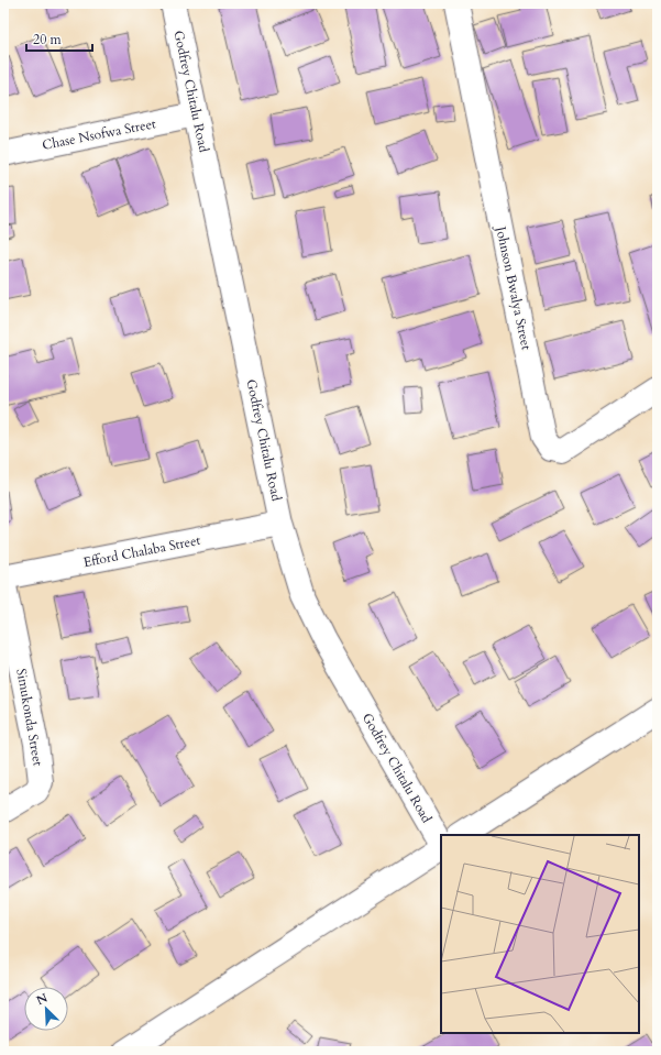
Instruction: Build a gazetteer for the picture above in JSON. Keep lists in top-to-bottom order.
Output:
{
  "streets": {
    "street": [
      "Godfrey Chitalu Road",
      "Chase Nsofwa Street",
      "Johnson Bwalya Street",
      "Efford Chalaba Street",
      "Simukonda Street"
    ]
  },
  "crossings": [
    ["Godfrey Chitalu Road", "Chase Nsofwa Street"],
    ["Godfrey Chitalu Road", "Efford Chalaba Street"],
    ["Efford Chalaba Street", "Simukonda Street"]
  ],
  "scale_bar": "20 m",
  "north": "top left"
}
